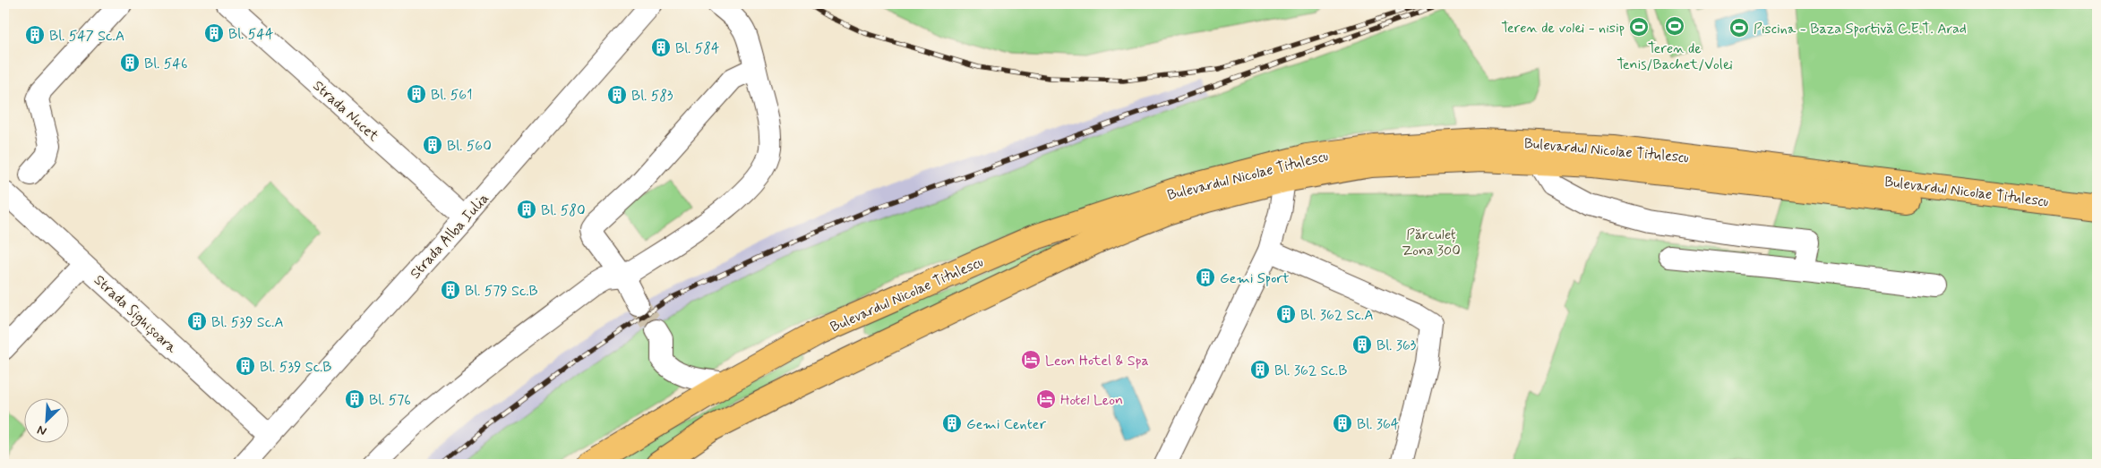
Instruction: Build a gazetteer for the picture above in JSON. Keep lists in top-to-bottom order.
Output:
{
  "streets": {
    "main road": ["Bulevardul Nicolae Titulescu"],
    "street": ["Strada Nucet", "Strada Alba Iulia", "Strada Sighișoara"]
  },
  "crossings": [
    ["Strada Nucet", "Strada Alba Iulia"],
    ["Strada Alba Iulia", "Strada Sighișoara"]
  ],
  "parks": ["Părculeț Zona 300"],
  "places": {
    "sports": ["Teren de Tenis/Bachet/Volei", "Teren de volei - nisip", "Piscina - Baza Sportivă C.E.T. Arad"],
    "building": [
      "Bl. 544",
      "Bl. 547 Sc.A",
      "Bl. 584",
      "Bl. 546",
      "Bl. 561",
      "Bl. 583",
      "Bl. 560",
      "Bl. 580",
      "Gemi Sport",
      "Bl. 579 Sc.B",
      "Bl. 362 Sc.A",
      "Bl. 539 Sc.A",
      "Bl. 363",
      "Bl. 539 Sc.B",
      "Bl. 362 Sc.B",
      "Bl. 576",
      "Gemi Center",
      "Bl. 364"
    ],
    "hotel": ["Leon Hotel & Spa", "Hotel Leon"]
  },
  "north": "bottom left"
}
